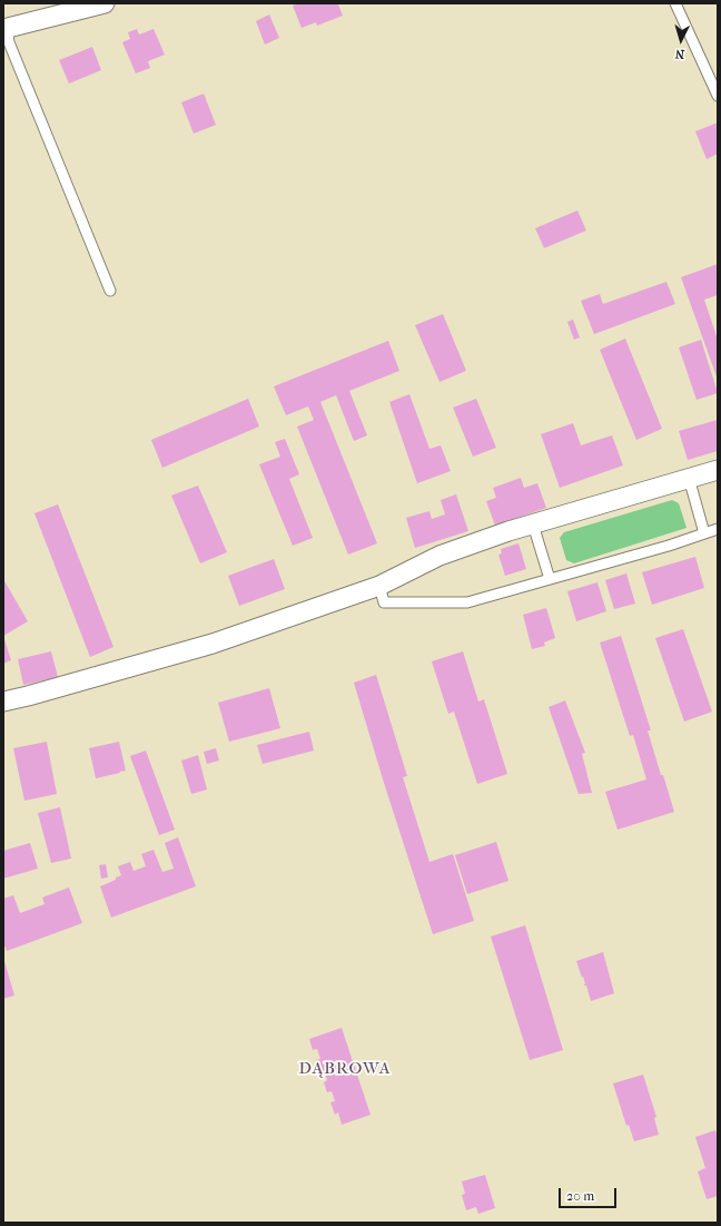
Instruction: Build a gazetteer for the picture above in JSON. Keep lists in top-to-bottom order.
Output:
{
  "districts": ["DĄBROWA"],
  "scale_bar": "20 m",
  "north": "bottom"
}
